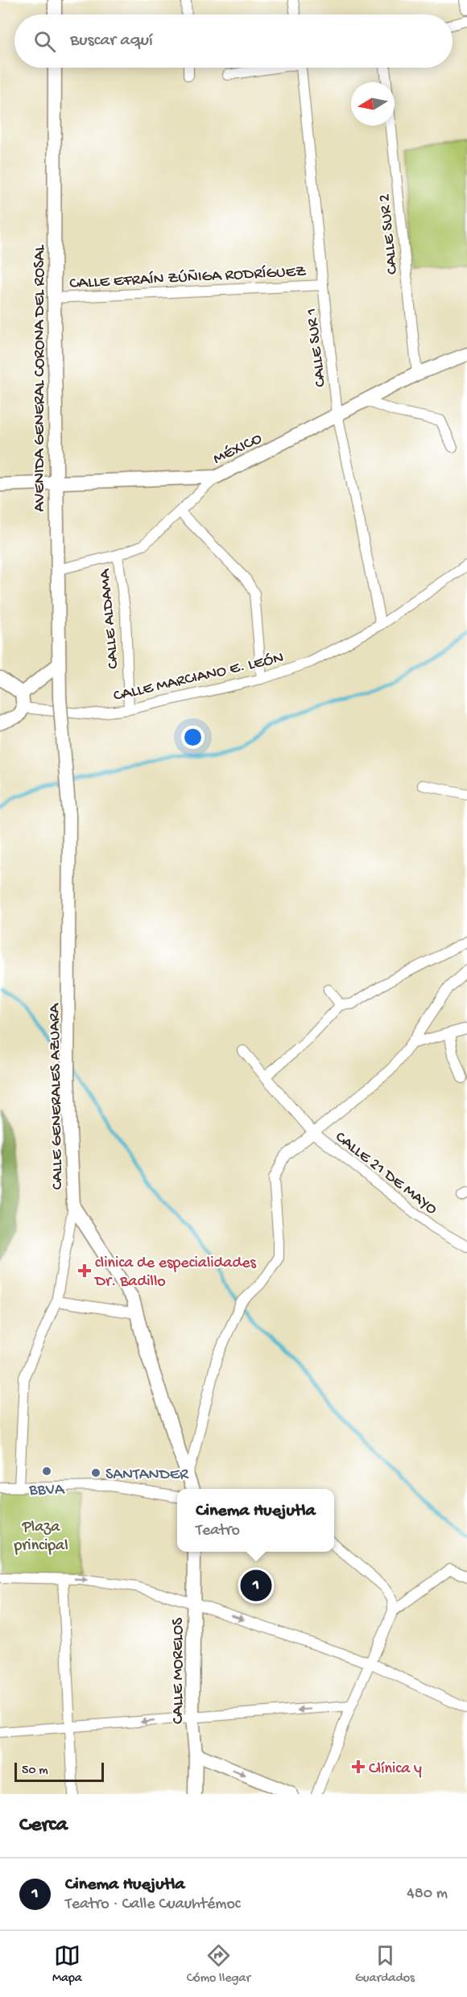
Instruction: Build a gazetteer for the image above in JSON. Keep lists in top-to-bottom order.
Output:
{
  "streets": {
    "main road": [
      "AVENIDA GENERAL CORONA DEL ROSAL",
      "MÉXICO",
      "CALLE GENERALES AZUARA",
      "CALLE MORELOS"
    ],
    "street": [
      "CALLE SUR 2",
      "CALLE EFRAÍN ZÚÑIGA RODRÍGUEZ",
      "CALLE SUR 1",
      "CALLE ALDAMA",
      "CALLE MARCIANO E. LEÓN",
      "CALLE 21 DE MAYO"
    ]
  },
  "crossings": [
    ["CALLE SUR 2", "MÉXICO"],
    ["CALLE EFRAÍN ZÚÑIGA RODRÍGUEZ", "CALLE SUR 1"],
    ["CALLE EFRAÍN ZÚÑIGA RODRÍGUEZ", "AVENIDA GENERAL CORONA DEL ROSAL"],
    ["CALLE SUR 1", "MÉXICO"],
    ["CALLE SUR 1", "CALLE MARCIANO E. LEÓN"],
    ["AVENIDA GENERAL CORONA DEL ROSAL", "MÉXICO"],
    ["AVENIDA GENERAL CORONA DEL ROSAL", "CALLE GENERALES AZUARA"],
    ["CALLE ALDAMA", "CALLE MARCIANO E. LEÓN"]
  ],
  "parks": ["Plaza principal"],
  "places": {
    "health": ["clinica de especialidades Dr. Badillo", "Clínica y"],
    "other": ["BBVA", "SANTANDER"]
  },
  "scale_bar": "50 m",
  "north": "left",
  "page": {
    "search": "Buscar aquí",
    "popup": ["Cinema Huejutla", "Teatro"],
    "pins": "1",
    "scale": "50 m",
    "heading": "Cerca",
    "list": [
      {
        "mark": "1",
        "name": "Cinema Huejutla",
        "note": "Teatro · Calle Cuauhtémoc",
        "value": "480 m"
      }
    ],
    "nav": ["Mapa", "Cómo llegar", "Guardados"]
  }
}
